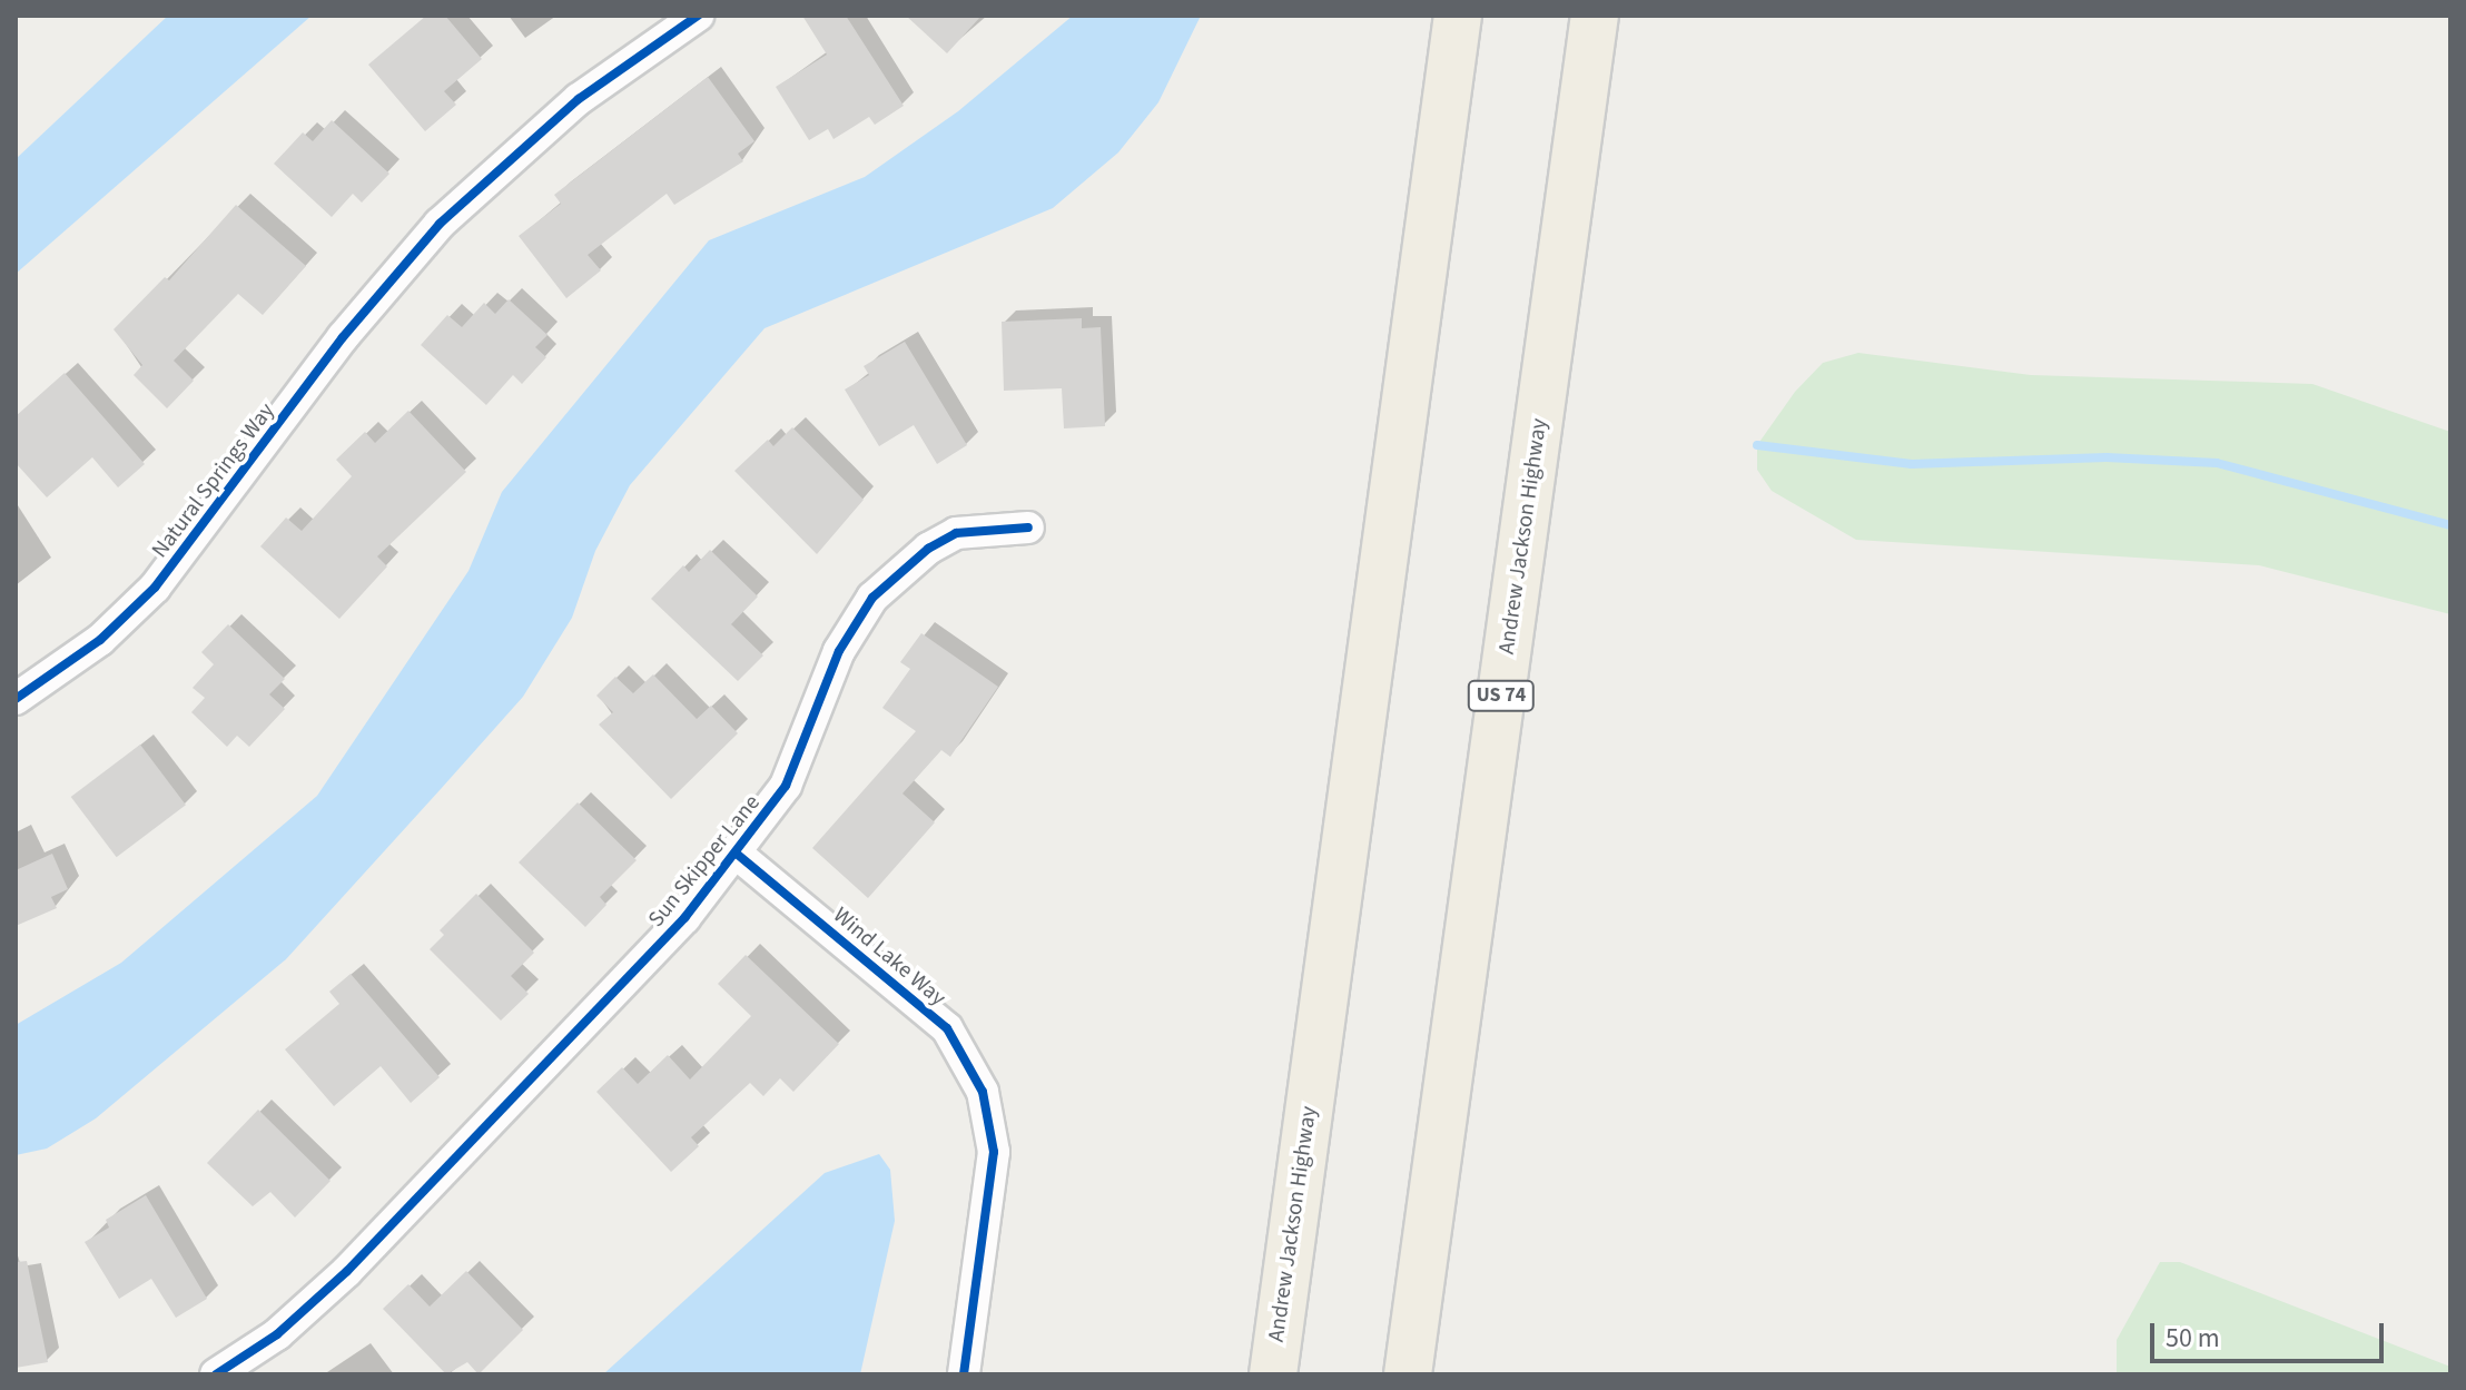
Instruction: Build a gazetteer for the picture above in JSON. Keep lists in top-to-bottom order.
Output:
{
  "streets": {
    "highway": ["Andrew Jackson Highway", "US 74"],
    "street": ["Natural Springs Way", "Sun Skipper Lane", "Wind Lake Way"]
  },
  "crossings": [
    ["Sun Skipper Lane", "Wind Lake Way"]
  ],
  "scale_bar": "50 m"
}
